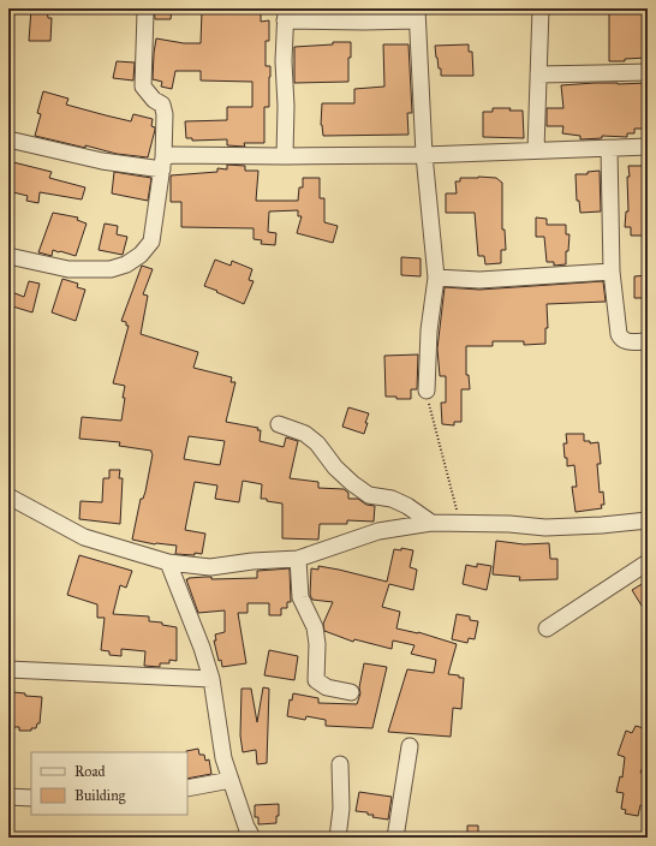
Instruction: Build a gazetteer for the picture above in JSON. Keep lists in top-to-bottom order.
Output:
{
  "legend": ["Road", "Building"]
}
